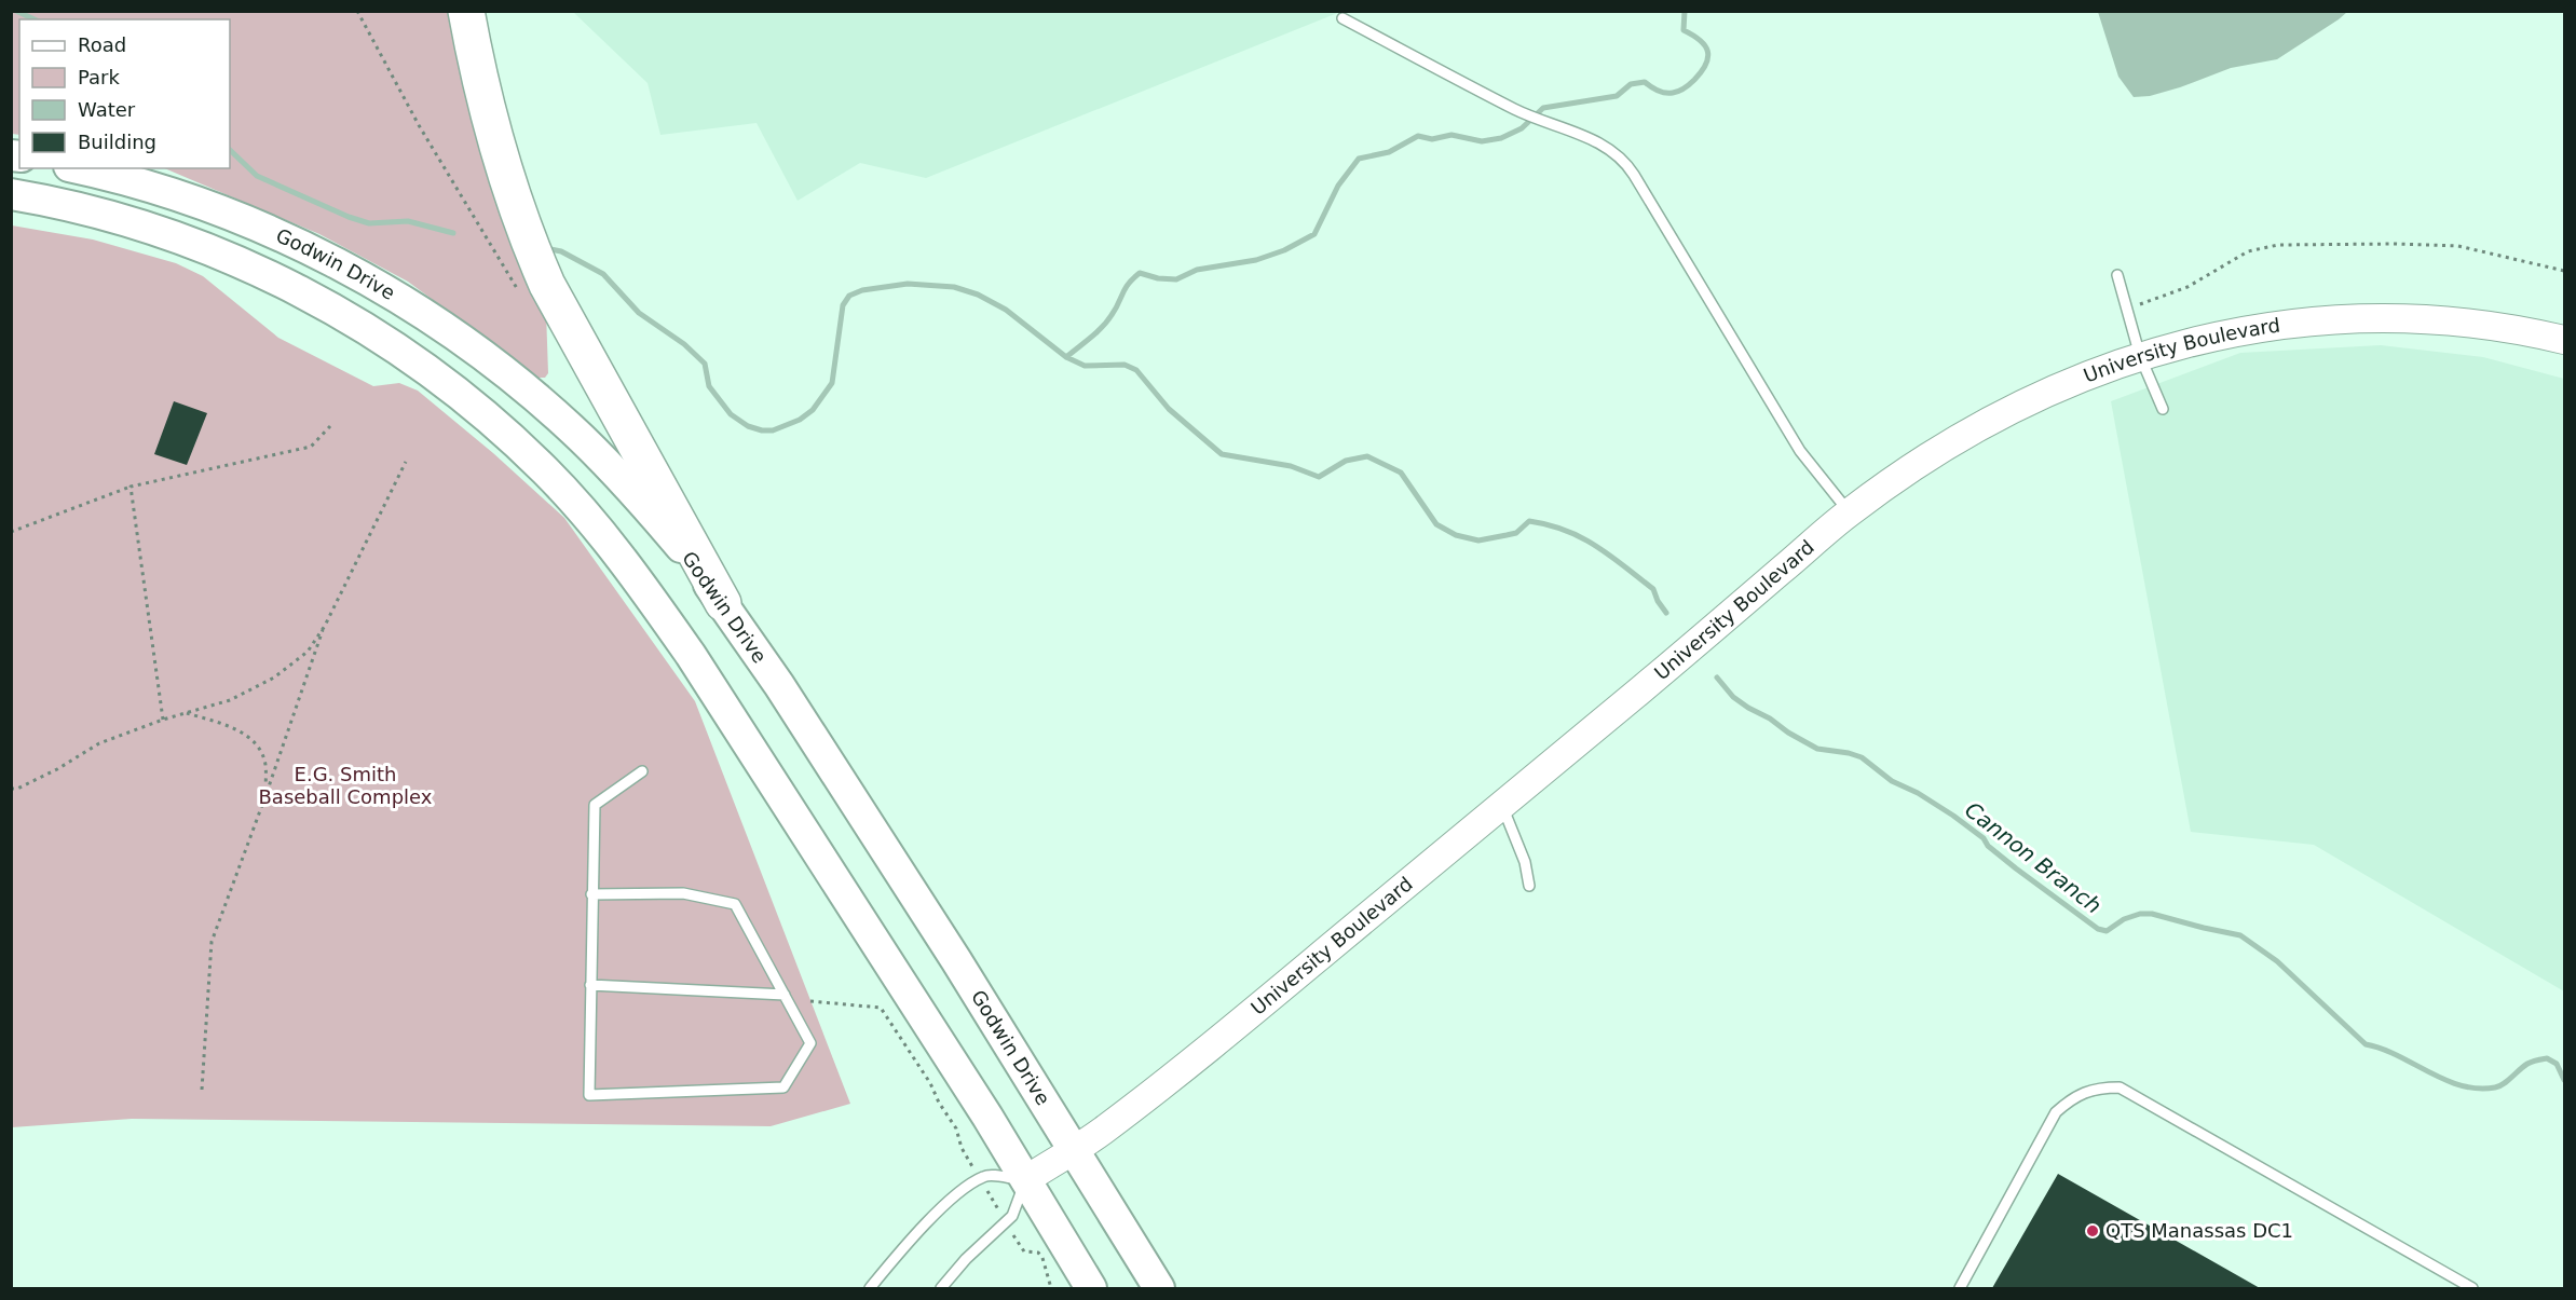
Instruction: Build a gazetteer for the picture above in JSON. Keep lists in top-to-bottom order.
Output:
{
  "streets": {
    "main road": ["Godwin Drive", "University Boulevard"]
  },
  "crossings": [
    ["Godwin Drive", "University Boulevard"]
  ],
  "water": ["Cannon Branch"],
  "parks": ["E.G. Smith Baseball Complex"],
  "places": ["QTS Manassas DC1"],
  "legend": [
    "Road",
    "Park",
    "Water",
    "Building"
  ]
}
